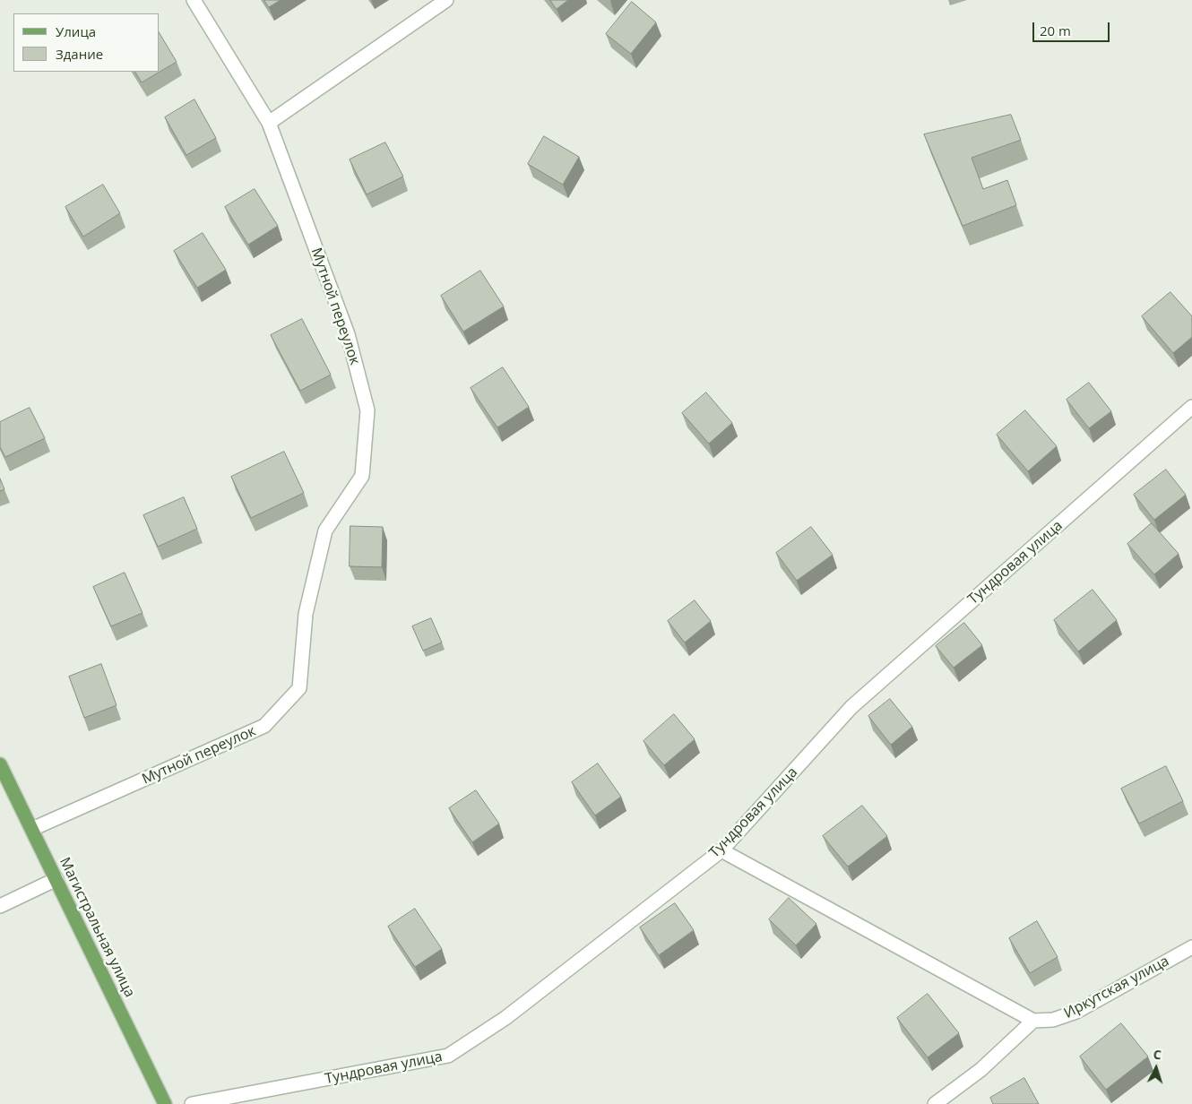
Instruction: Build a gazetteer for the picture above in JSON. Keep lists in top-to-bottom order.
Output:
{
  "streets": {
    "main road": ["Магистральная улица"],
    "street": ["Мутной переулок", "Тундровая улица", "Иркутская улица"]
  },
  "crossings": [
    ["Мутной переулок", "Магистральная улица"]
  ],
  "legend": ["Улица", "Здание"],
  "scale_bar": "20 m",
  "north": "top"
}
